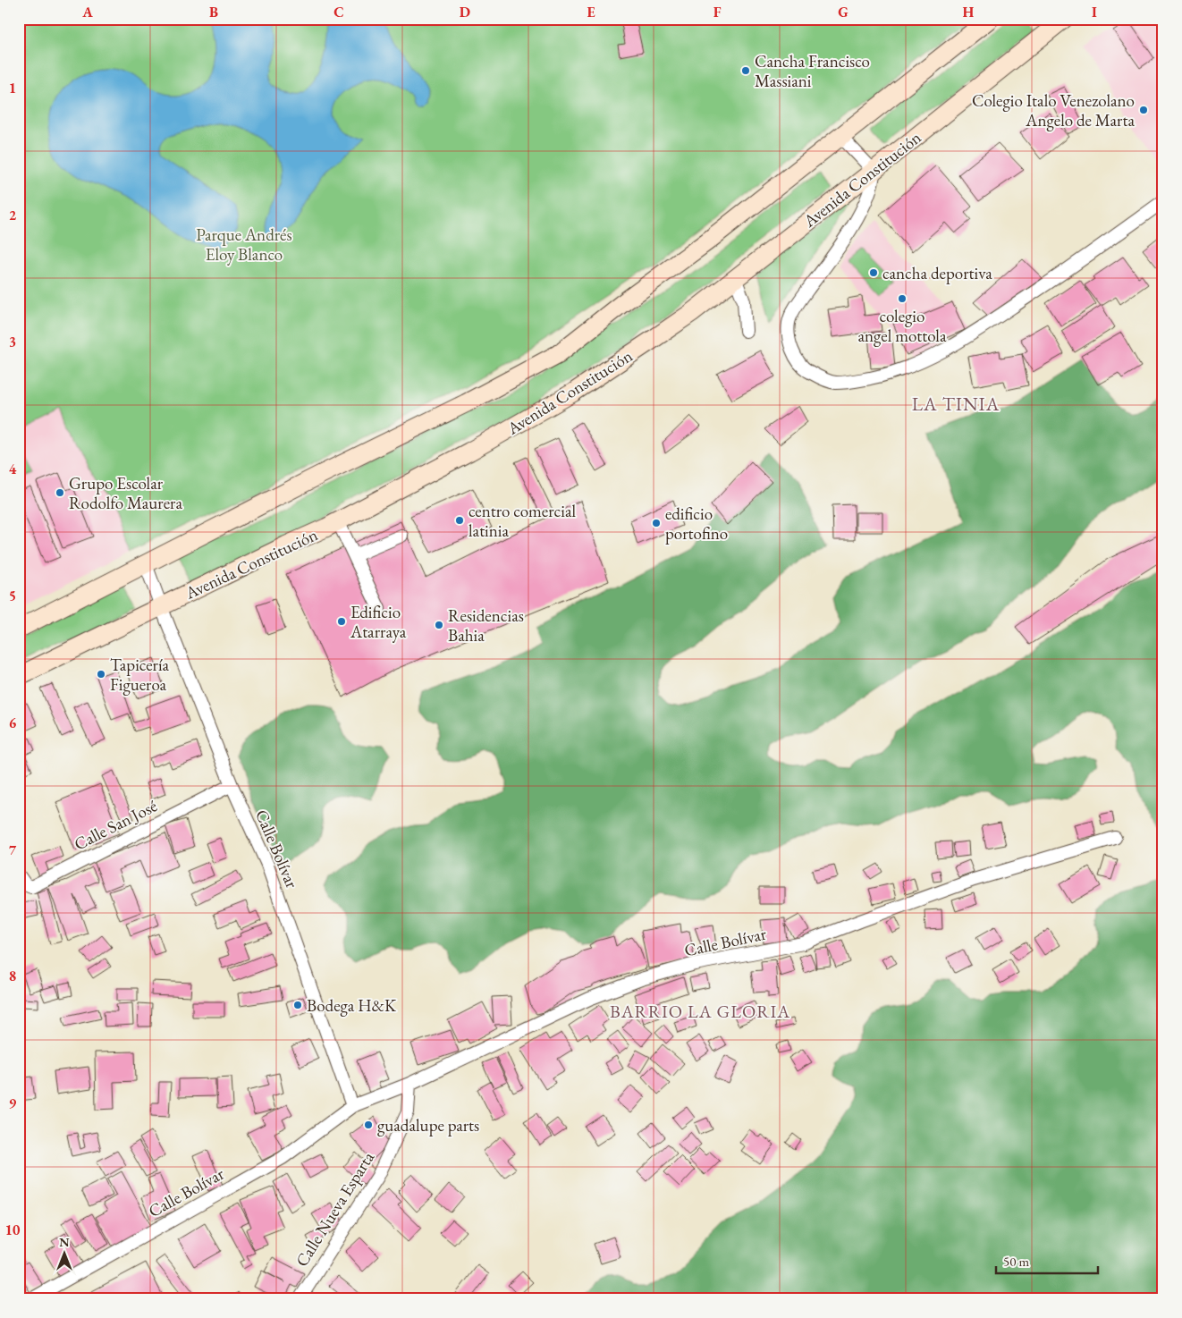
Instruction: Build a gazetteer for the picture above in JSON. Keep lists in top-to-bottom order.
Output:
{
  "streets": {
    "main road": ["Avenida Constitución"],
    "street": ["Calle San José", "Calle Bolívar", "Calle Nueva Esparta"]
  },
  "crossings": [
    ["Avenida Constitución", "Calle Bolívar"],
    ["Calle San José", "Calle Bolívar"],
    ["Calle Bolívar", "Calle Nueva Esparta"]
  ],
  "districts": ["LA TINIA", "BARRIO LA GLORIA"],
  "parks": ["Parque Andrés Eloy Blanco"],
  "places": [
    "Cancha Francisco Massiani",
    "Colegio Italo Venezolano Angelo de Marta",
    "cancha deportiva",
    "colegio angel mottola",
    "Grupo Escolar Rodolfo Maurera",
    "centro comercial latinia",
    "edificio portofino",
    "Edificio Atarraya",
    "Residencias Bahia",
    "Tapicería Figueroa",
    "Bodega H&K",
    "guadalupe parts"
  ],
  "scale_bar": "50 m",
  "north": "top",
  "grid": {
    "columns": [
      "A",
      "B",
      "C",
      "D",
      "E",
      "F",
      "G",
      "H",
      "I"
    ],
    "rows": [
      "1",
      "2",
      "3",
      "4",
      "5",
      "6",
      "7",
      "8",
      "9",
      "10"
    ]
  }
}
